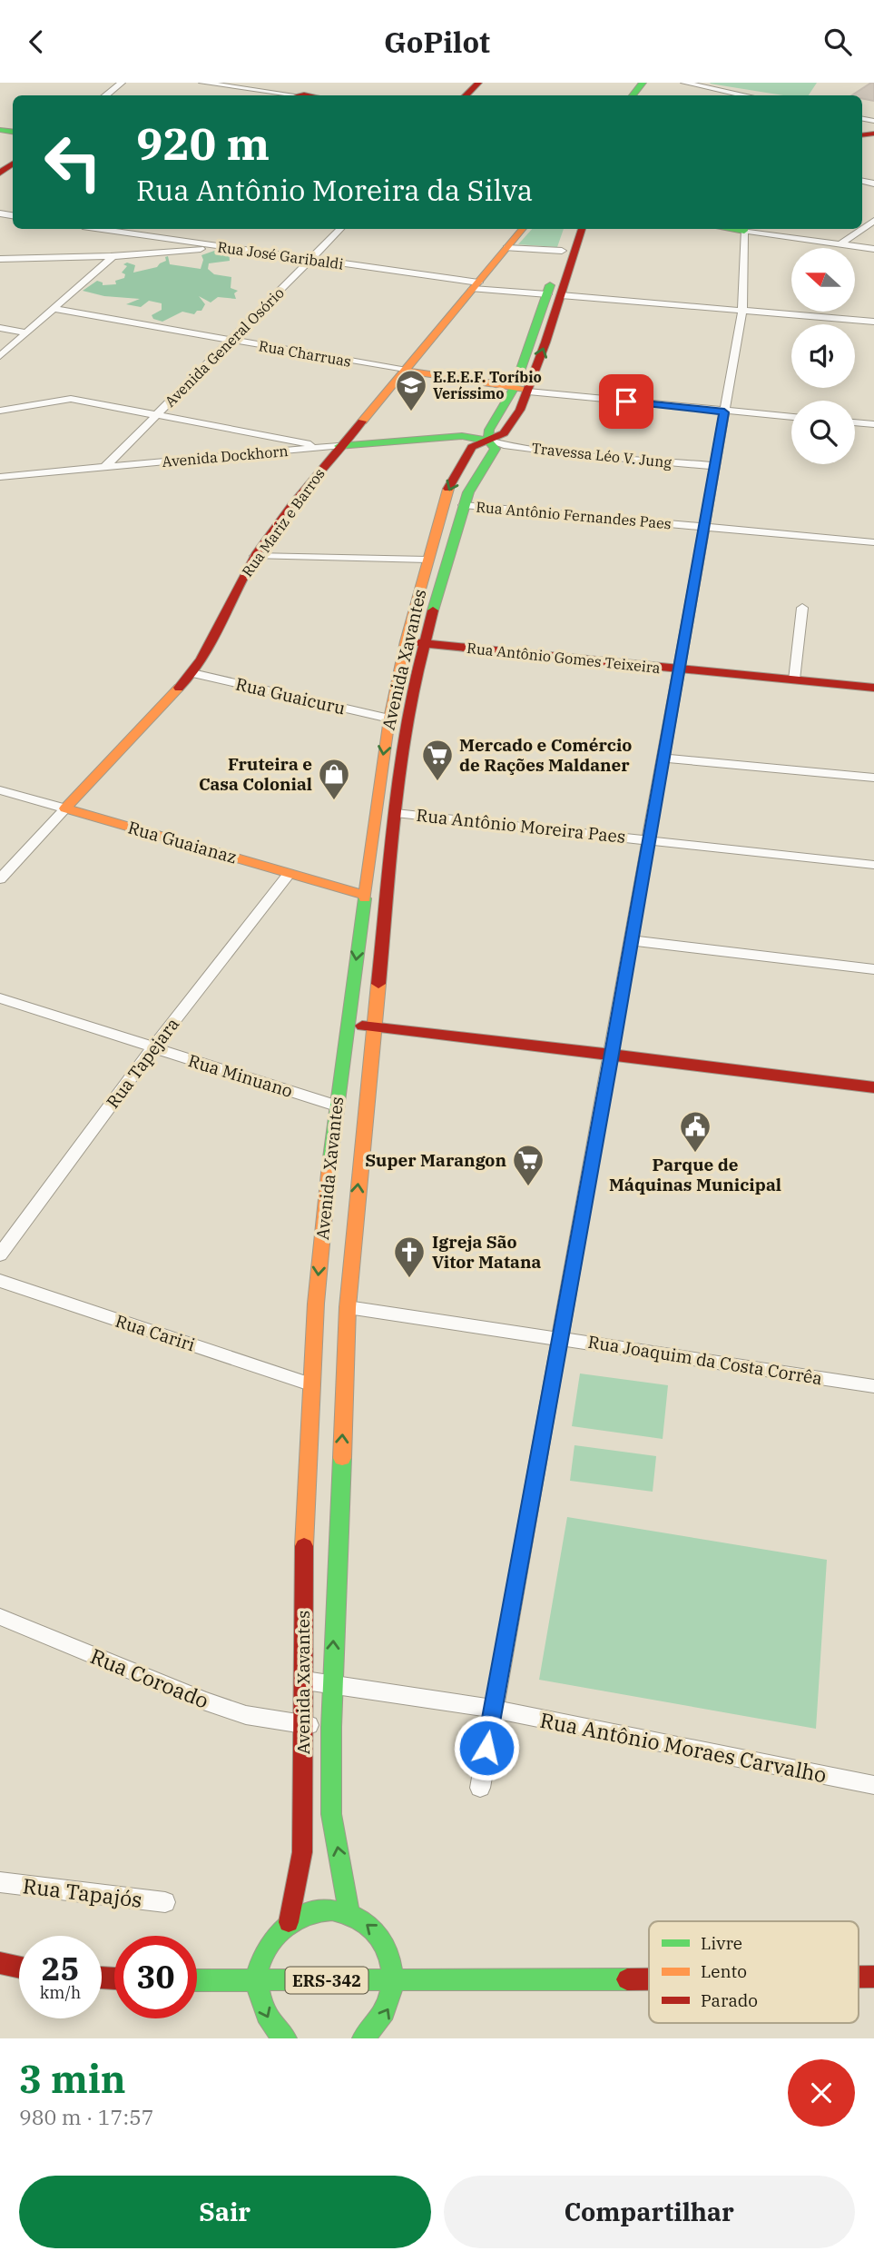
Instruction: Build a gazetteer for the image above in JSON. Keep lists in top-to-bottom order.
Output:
{
  "streets": {
    "main road": [
      "Avenida Dockhorn",
      "Rua Mariz e Barros",
      "Rua Antônio Gomes Teixeira",
      "Avenida Xavantes",
      "Rua Guaianaz",
      "ERS-342"
    ],
    "street": [
      "Rua José Garibaldi",
      "Avenida General Osório",
      "Rua Charruas",
      "Travessa Léo V. Jung",
      "Rua Antônio Fernandes Paes",
      "Rua Guaicuru",
      "Rua Antônio Moreira Paes",
      "Rua Tapejara",
      "Rua Minuano",
      "Rua Cariri",
      "Rua Joaquim da Costa Corrêa",
      "Rua Coroado",
      "Rua Antônio Moraes Carvalho",
      "Rua Tapajós"
    ]
  },
  "crossings": [
    ["Rua José Garibaldi", "Avenida General Osório"],
    ["Rua José Garibaldi", "Rua Mariz e Barros"],
    ["Rua José Garibaldi", "Avenida Xavantes"],
    ["Avenida General Osório", "Rua Charruas"],
    ["Avenida General Osório", "Avenida Dockhorn"],
    ["Rua Charruas", "Rua Mariz e Barros"],
    ["Travessa Léo V. Jung", "Avenida Dockhorn"],
    ["Travessa Léo V. Jung", "Avenida Xavantes"],
    ["Avenida Dockhorn", "Rua Mariz e Barros"],
    ["Avenida Dockhorn", "Avenida Xavantes"],
    ["Rua Antônio Fernandes Paes", "Avenida Xavantes"],
    ["Rua Mariz e Barros", "Rua Guaicuru"],
    ["Rua Mariz e Barros", "Rua Guaianaz"],
    ["Rua Antônio Gomes Teixeira", "Avenida Xavantes"],
    ["Avenida Xavantes", "Rua Guaicuru"],
    ["Avenida Xavantes", "Rua Antônio Moreira Paes"],
    ["Avenida Xavantes", "Rua Guaianaz"],
    ["Avenida Xavantes", "Rua Minuano"],
    ["Avenida Xavantes", "Rua Cariri"],
    ["Avenida Xavantes", "Rua Joaquim da Costa Corrêa"],
    ["Avenida Xavantes", "Rua Coroado"],
    ["Avenida Xavantes", "Rua Antônio Moraes Carvalho"],
    ["Avenida Xavantes", "ERS-342"],
    ["Rua Guaianaz", "Rua Tapejara"],
    ["Rua Tapejara", "Rua Minuano"]
  ],
  "places": {
    "school or university": ["E.E.E.F. Toríbio Veríssimo"],
    "supermarket": ["Mercado e Comércio de Rações Maldaner", "Super Marangon"],
    "shop": ["Fruteira e Casa Colonial"],
    "public building": ["Parque de Máquinas Municipal"],
    "church": ["Igreja São Vitor Matana"]
  },
  "legend": ["Livre", "Lento", "Parado"],
  "north": "left",
  "page": {
    "header": "GoPilot",
    "turn": ["920 m", "Rua Antônio Moreira da Silva"],
    "speed": "25 km/h",
    "limit": "30",
    "heading": ["3 min", "980 m · 17:57"],
    "buttons": ["Sair", "Compartilhar"]
  }
}
